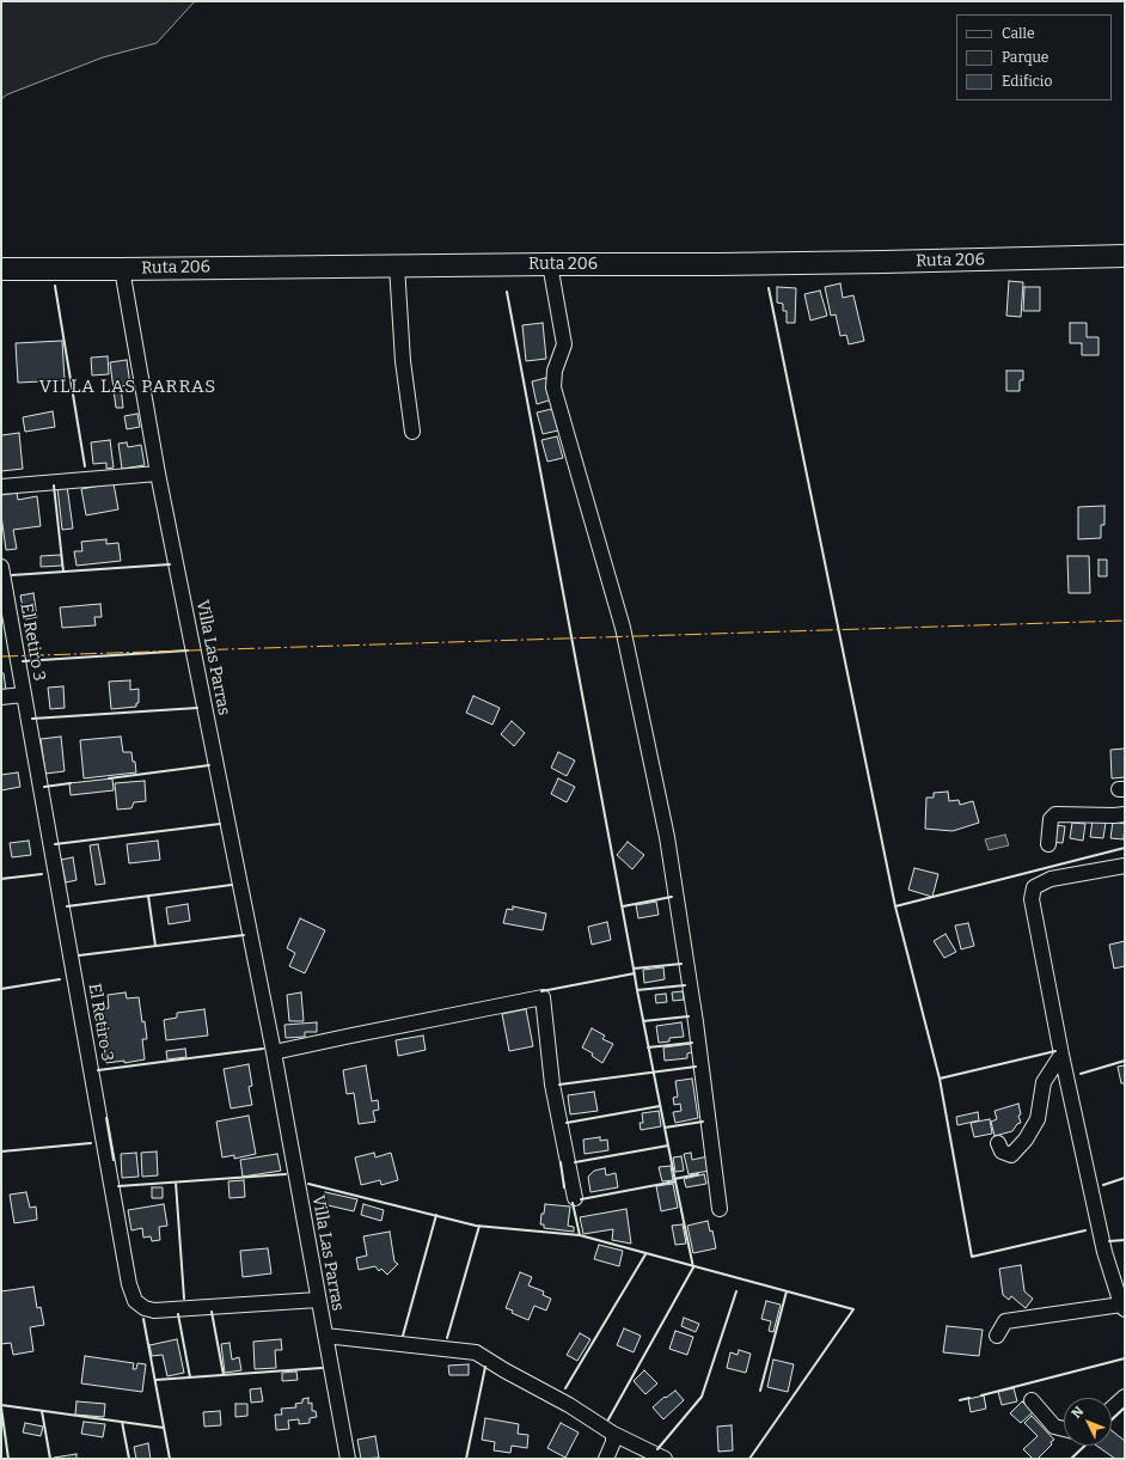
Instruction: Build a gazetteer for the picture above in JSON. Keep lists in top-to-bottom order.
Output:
{
  "streets": {
    "highway": ["Ruta 206"],
    "street": ["El Retiro 3", "Villa Las Parras"]
  },
  "crossings": [
    ["Ruta 206", "Villa Las Parras"],
    ["El Retiro 3", "Villa Las Parras"]
  ],
  "districts": ["VILLA LAS PARRAS"],
  "legend": ["Calle", "Parque", "Edificio"],
  "north": "top left"
}
